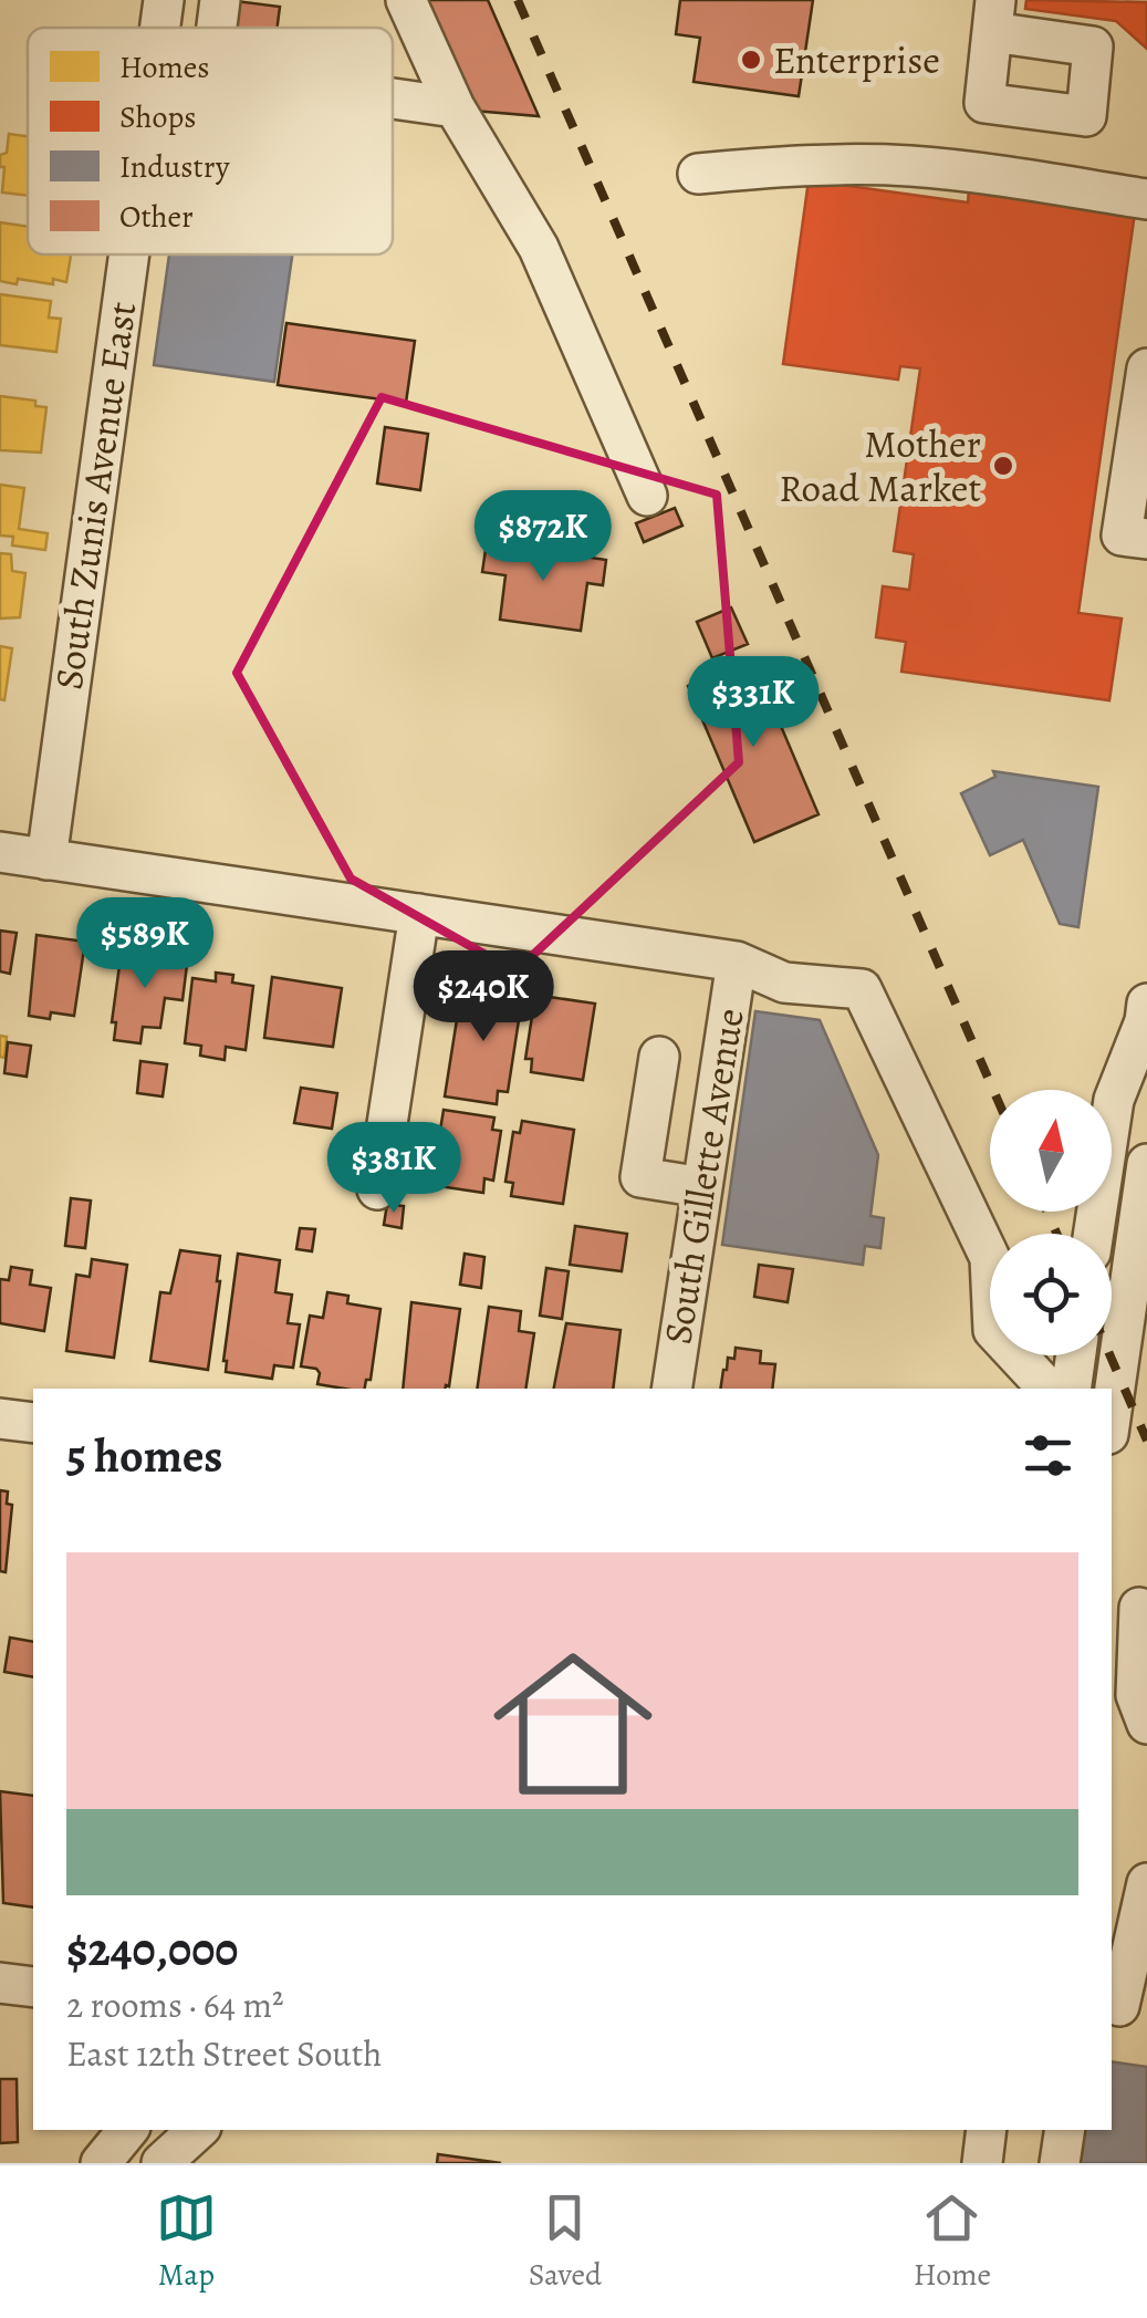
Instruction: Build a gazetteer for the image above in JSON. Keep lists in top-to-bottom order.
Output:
{
  "streets": {
    "street": ["South Zunis Avenue East", "South Gillette Avenue"]
  },
  "places": ["Enterprise", "Mother Road Market"],
  "legend": [
    "Homes",
    "Shops",
    "Industry",
    "Other"
  ],
  "north": "top",
  "page": {
    "price": [
      "$872K",
      "$331K",
      "$589K",
      "$240K",
      "$381K"
    ],
    "heading": "5 homes",
    "list": [
      {
        "name": "$240,000",
        "note": "2 rooms · 64 m² · East 12th Street South"
      }
    ],
    "tabs": ["Map", "Saved", "Home"]
  }
}
